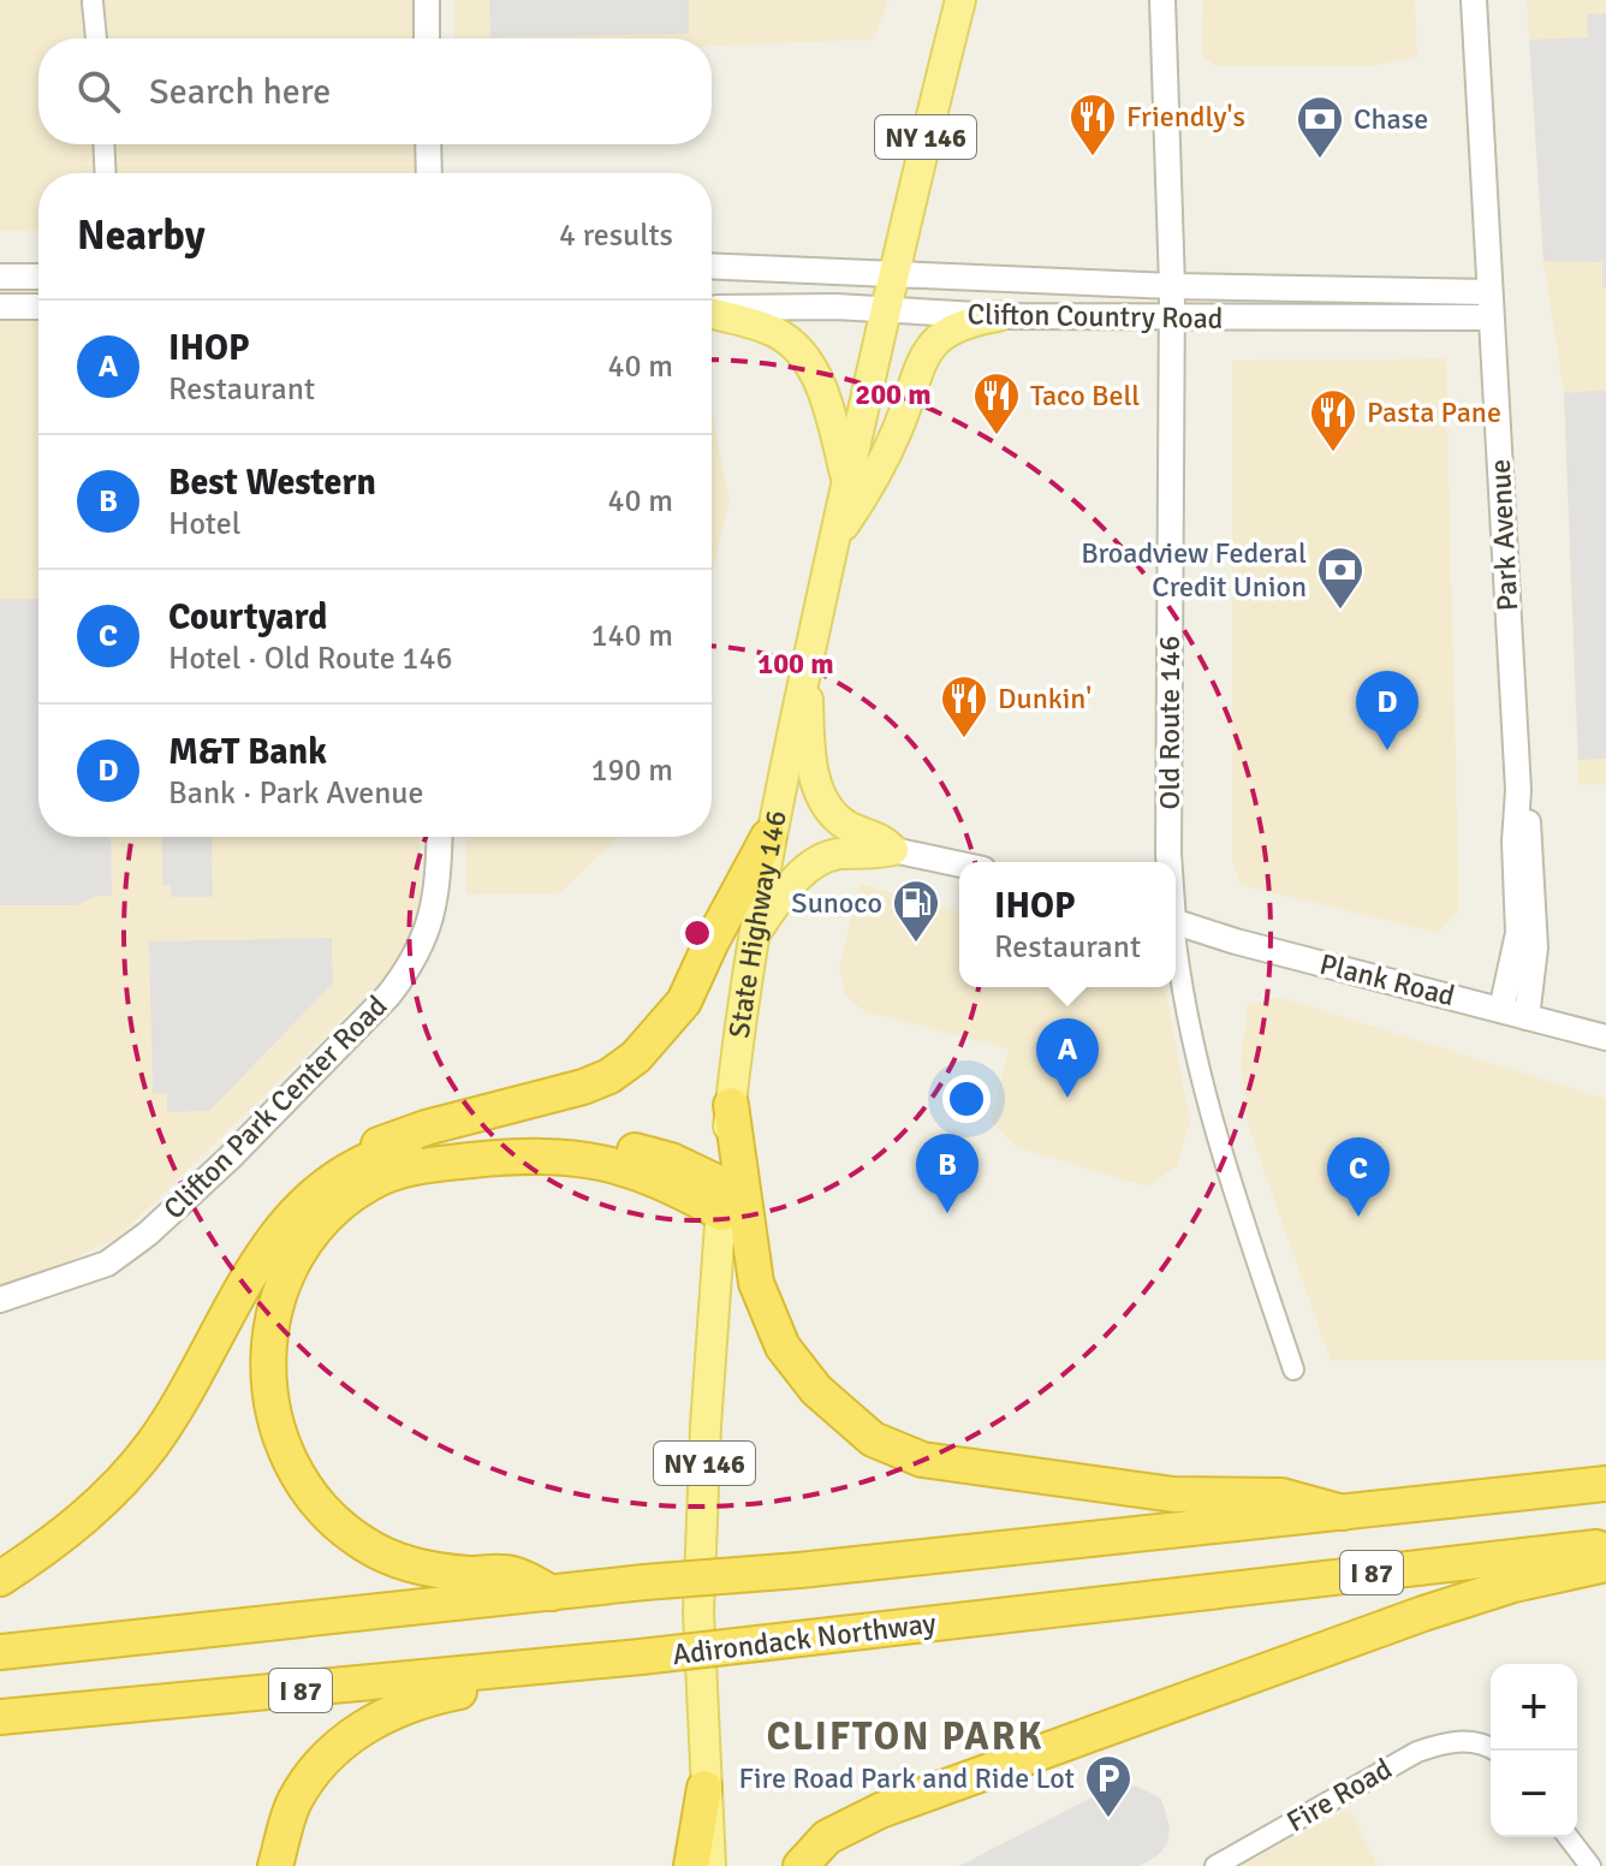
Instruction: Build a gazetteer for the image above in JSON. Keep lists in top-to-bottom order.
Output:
{
  "streets": {
    "highway": ["I 87", "Adirondack Northway"],
    "main road": ["NY 146", "State Highway 146"],
    "street": [
      "Clifton Country Road",
      "Park Avenue",
      "Old Route 146",
      "Plank Road",
      "Clifton Park Center Road",
      "Fire Road"
    ]
  },
  "crossings": [
    ["Clifton Country Road", "Park Avenue"],
    ["Clifton Country Road", "Old Route 146"],
    ["Clifton Country Road", "State Highway 146"],
    ["Park Avenue", "Plank Road"]
  ],
  "districts": ["CLIFTON PARK"],
  "places": {
    "restaurant": [
      "Friendly's",
      "Taco Bell",
      "Pasta Pane",
      "Dunkin'"
    ],
    "bank": ["Chase", "Broadview Federal Credit Union"],
    "fuel station": ["Sunoco"],
    "parking": ["Fire Road Park and Ride Lot"]
  },
  "page": {
    "search": "Search here",
    "heading": ["Nearby", "4 results"],
    "list": [
      {
        "mark": "A",
        "name": "IHOP",
        "note": "Restaurant",
        "value": "40 m"
      },
      {
        "mark": "B",
        "name": "Best Western",
        "note": "Hotel",
        "value": "40 m"
      },
      {
        "mark": "C",
        "name": "Courtyard",
        "note": "Hotel · Old Route 146",
        "value": "140 m"
      },
      {
        "mark": "D",
        "name": "M&T Bank",
        "note": "Bank · Park Avenue",
        "value": "190 m"
      }
    ],
    "pins": [
      "D",
      "A",
      "B",
      "C"
    ],
    "popup": ["IHOP", "Restaurant"],
    "map_buttons": ["+", "−"]
  },
  "rings": ["200 m", "100 m"]
}
